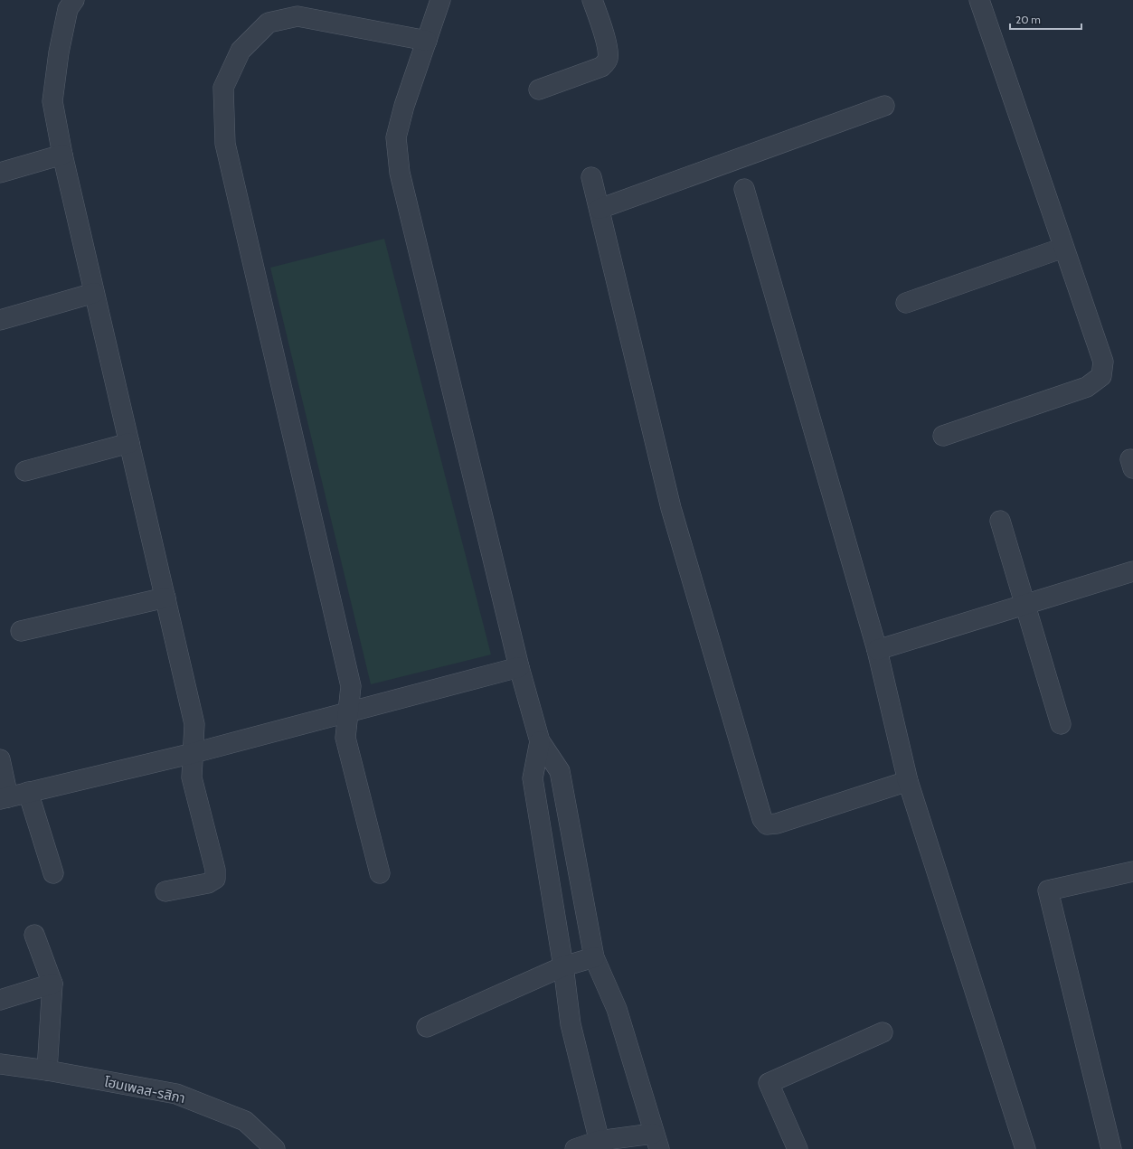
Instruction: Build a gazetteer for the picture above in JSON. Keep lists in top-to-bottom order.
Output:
{
  "streets": {
    "street": ["โฮมเพลส-รสิกา"]
  },
  "scale_bar": "20 m"
}
